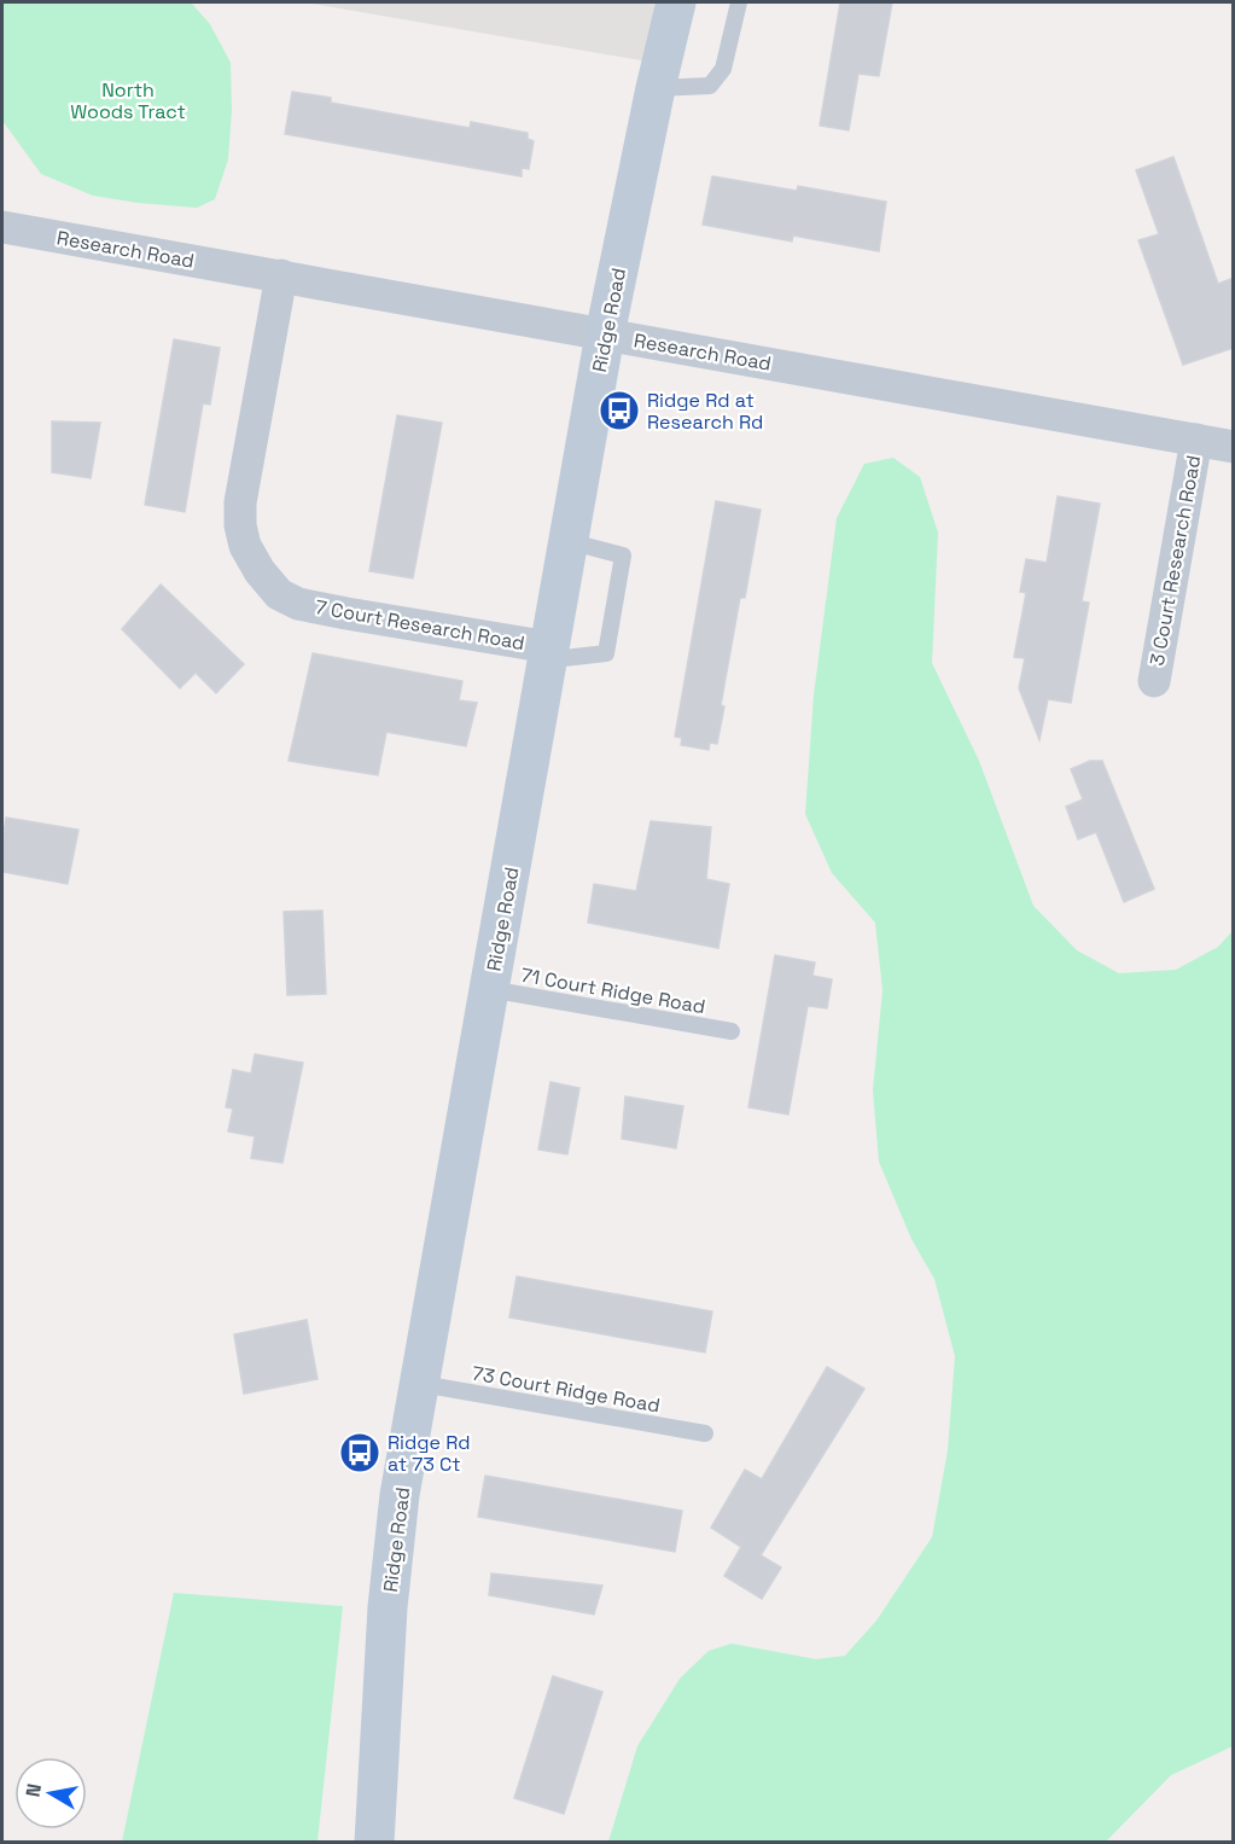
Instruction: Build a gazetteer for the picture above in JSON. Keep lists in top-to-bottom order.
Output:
{
  "streets": {
    "street": [
      "Research Road",
      "Ridge Road",
      "3 Court Research Road",
      "7 Court Research Road"
    ],
    "lane": ["71 Court Ridge Road", "73 Court Ridge Road"]
  },
  "crossings": [
    ["Research Road", "Ridge Road"],
    ["Research Road", "3 Court Research Road"],
    ["Research Road", "7 Court Research Road"],
    ["Ridge Road", "7 Court Research Road"],
    ["Ridge Road", "71 Court Ridge Road"],
    ["Ridge Road", "73 Court Ridge Road"]
  ],
  "parks": ["North Woods Tract"],
  "places": {
    "bus stop": ["Ridge Rd at Research Rd", "Ridge Rd at 73 Ct"]
  },
  "north": "left"
}
